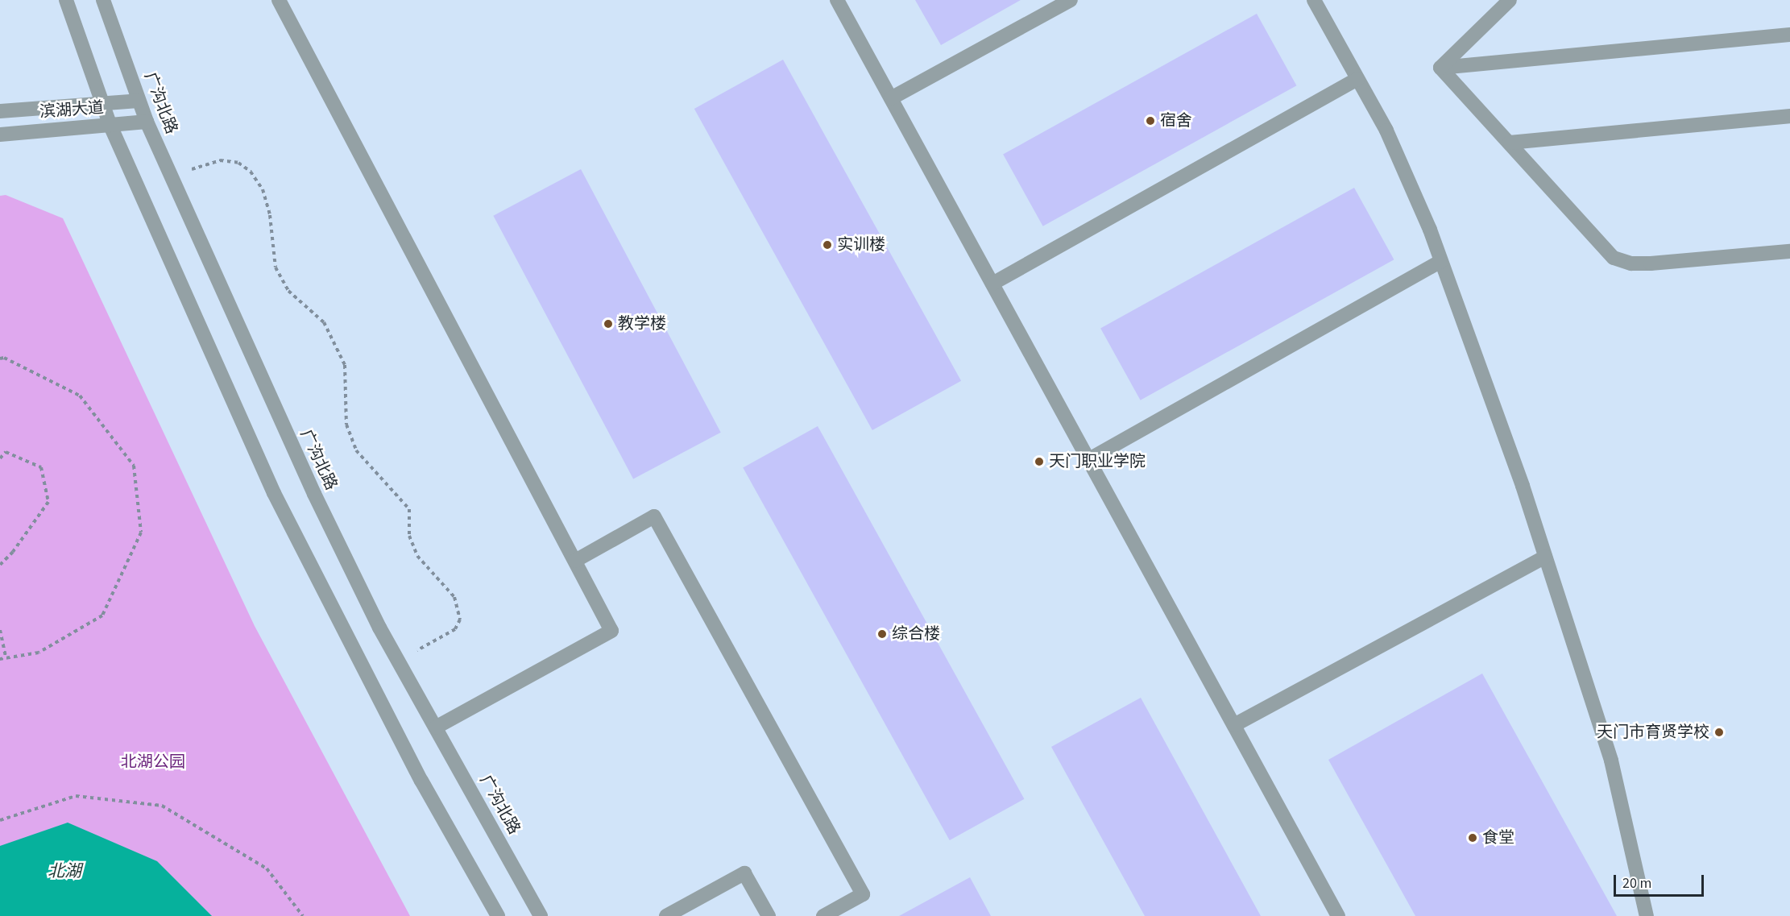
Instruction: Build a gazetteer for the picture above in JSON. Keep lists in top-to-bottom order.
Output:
{
  "streets": {
    "street": ["广沟北路", "滨湖大道"]
  },
  "crossings": [
    ["广沟北路", "滨湖大道"]
  ],
  "water": ["北湖"],
  "parks": ["北湖公园"],
  "places": [
    "宿舍",
    "实训楼",
    "教学楼",
    "天门职业学院",
    "综合楼",
    "天门市育贤学校",
    "食堂"
  ],
  "scale_bar": "20 m"
}
